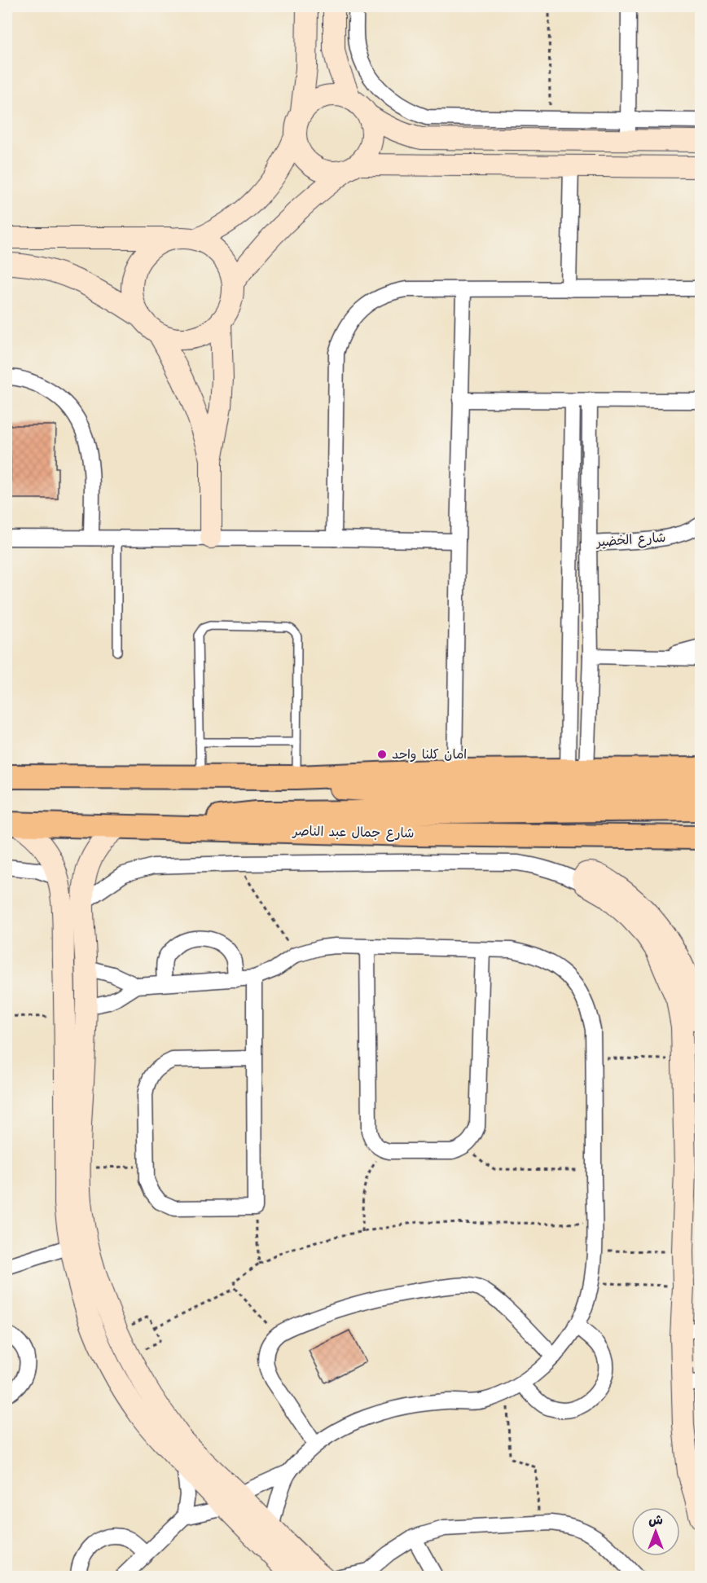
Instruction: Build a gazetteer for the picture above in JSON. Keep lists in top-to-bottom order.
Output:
{
  "streets": {
    "main road": ["شارع جمال عبد الناصر"],
    "street": ["شارع الخضير"]
  },
  "places": ["امان كلنا واحد"],
  "north": "top"
}
